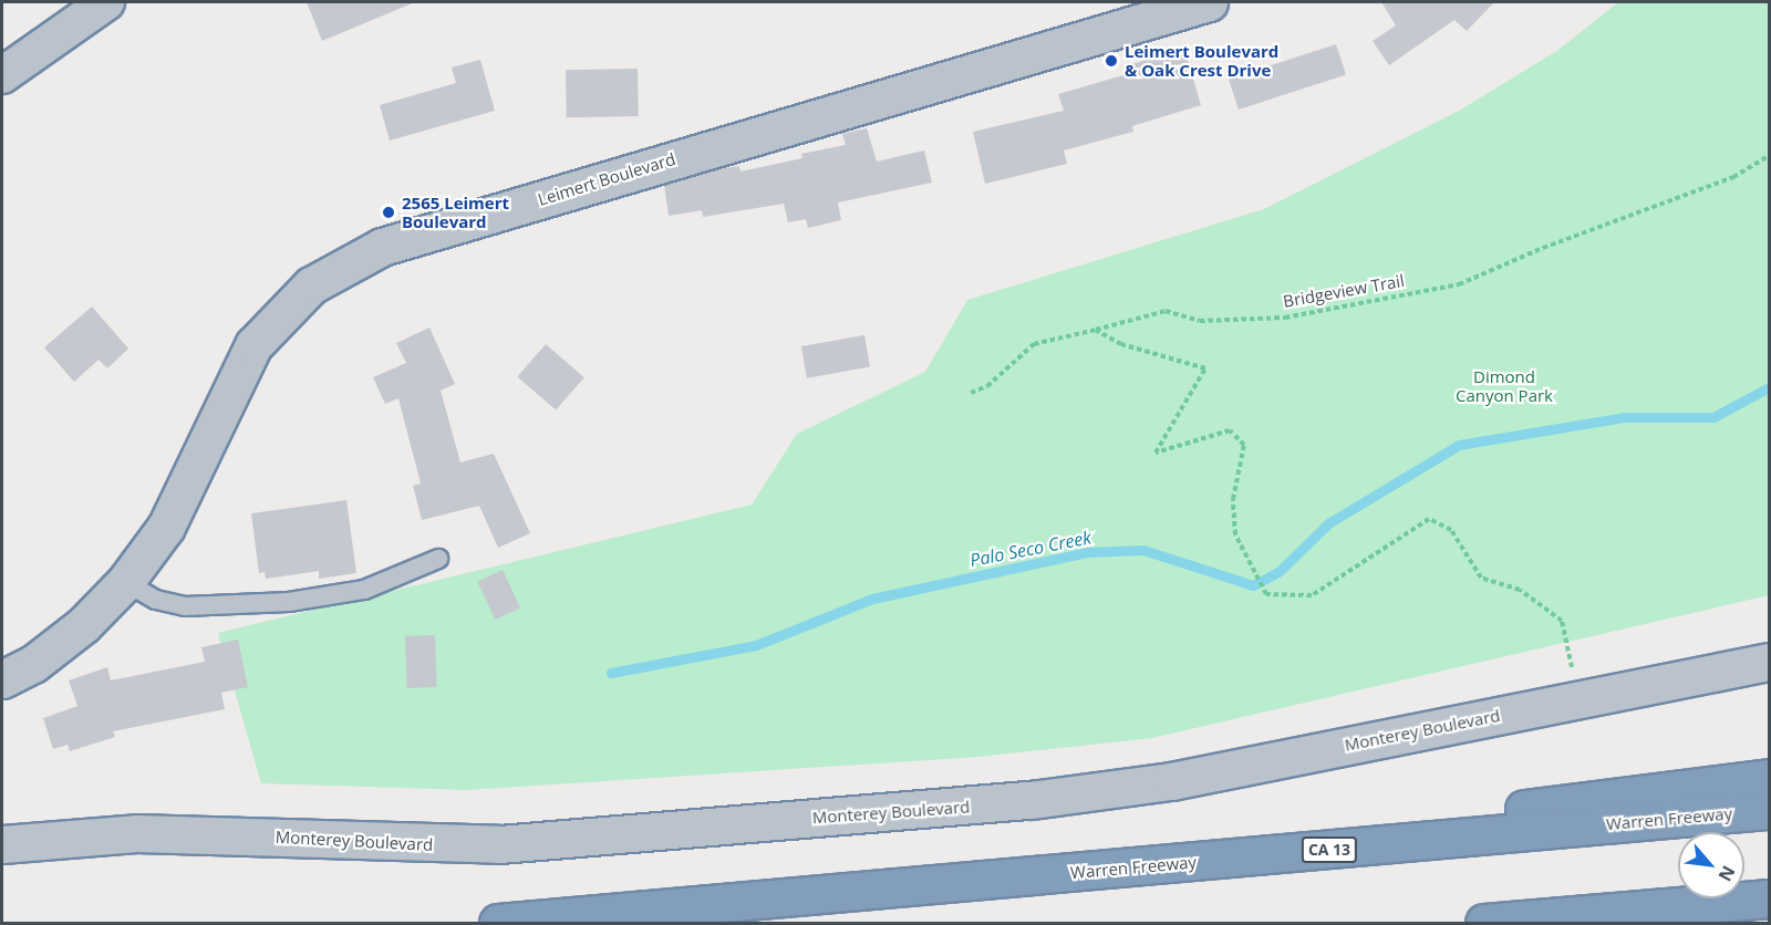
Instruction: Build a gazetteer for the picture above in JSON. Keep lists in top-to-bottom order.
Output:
{
  "streets": {
    "highway": ["Warren Freeway", "CA 13"],
    "street": ["Leimert Boulevard", "Monterey Boulevard"],
    "path": ["Bridgeview Trail"]
  },
  "water": ["Palo Seco Creek"],
  "parks": ["Dimond Canyon Park"],
  "places": ["Leimert Boulevard & Oak Crest Drive", "2565 Leimert Boulevard"],
  "north": "bottom right"
}
